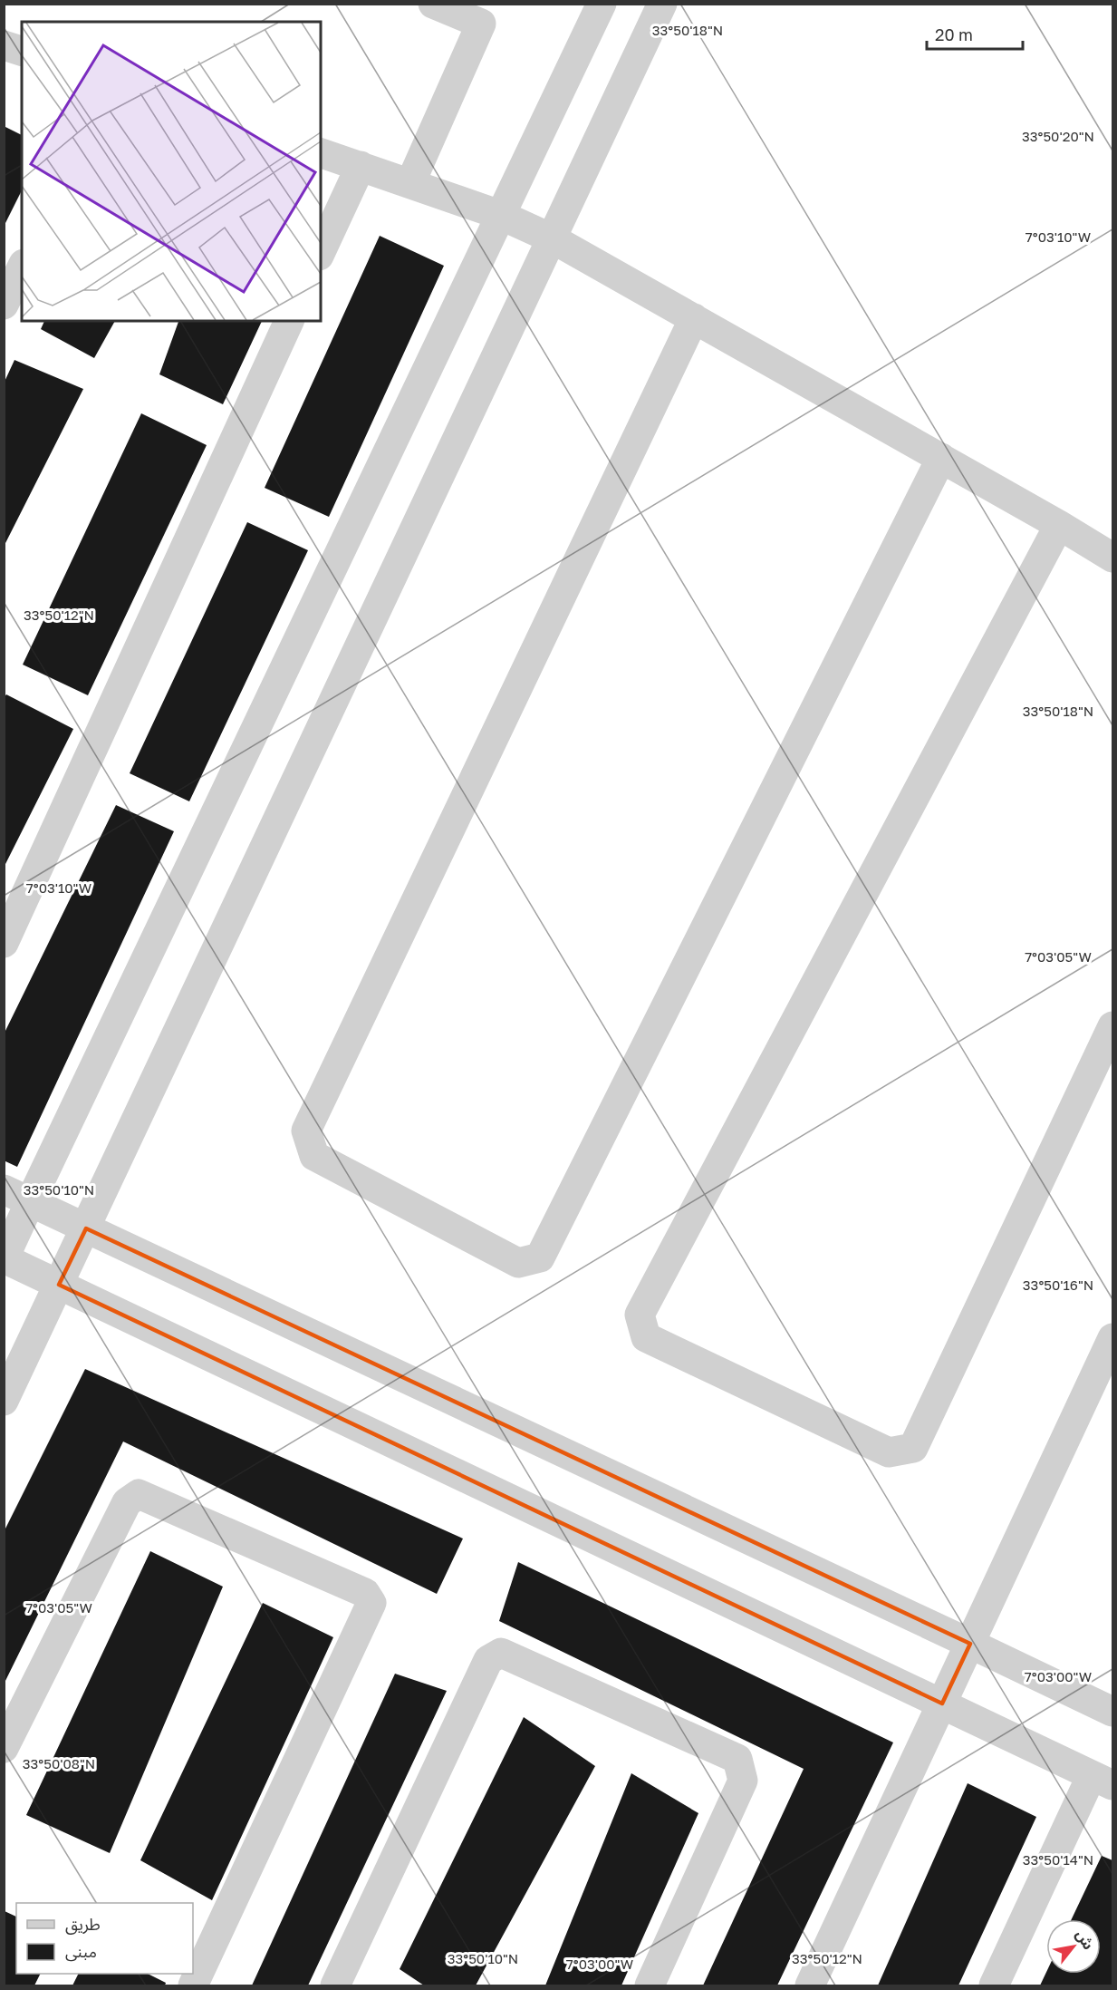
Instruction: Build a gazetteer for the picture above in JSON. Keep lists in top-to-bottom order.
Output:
{
  "legend": ["طريق", "مبنى"],
  "scale_bar": "20 m",
  "north": "top right",
  "coordinates": [
    "33°50'18\"N",
    "33°50'20\"N",
    "7°03'10\"W",
    "33°50'12\"N",
    "7°03'05\"W",
    "33°50'10\"N",
    "33°50'16\"N",
    "7°03'00\"W",
    "33°50'08\"N",
    "33°50'14\"N"
  ]
}
